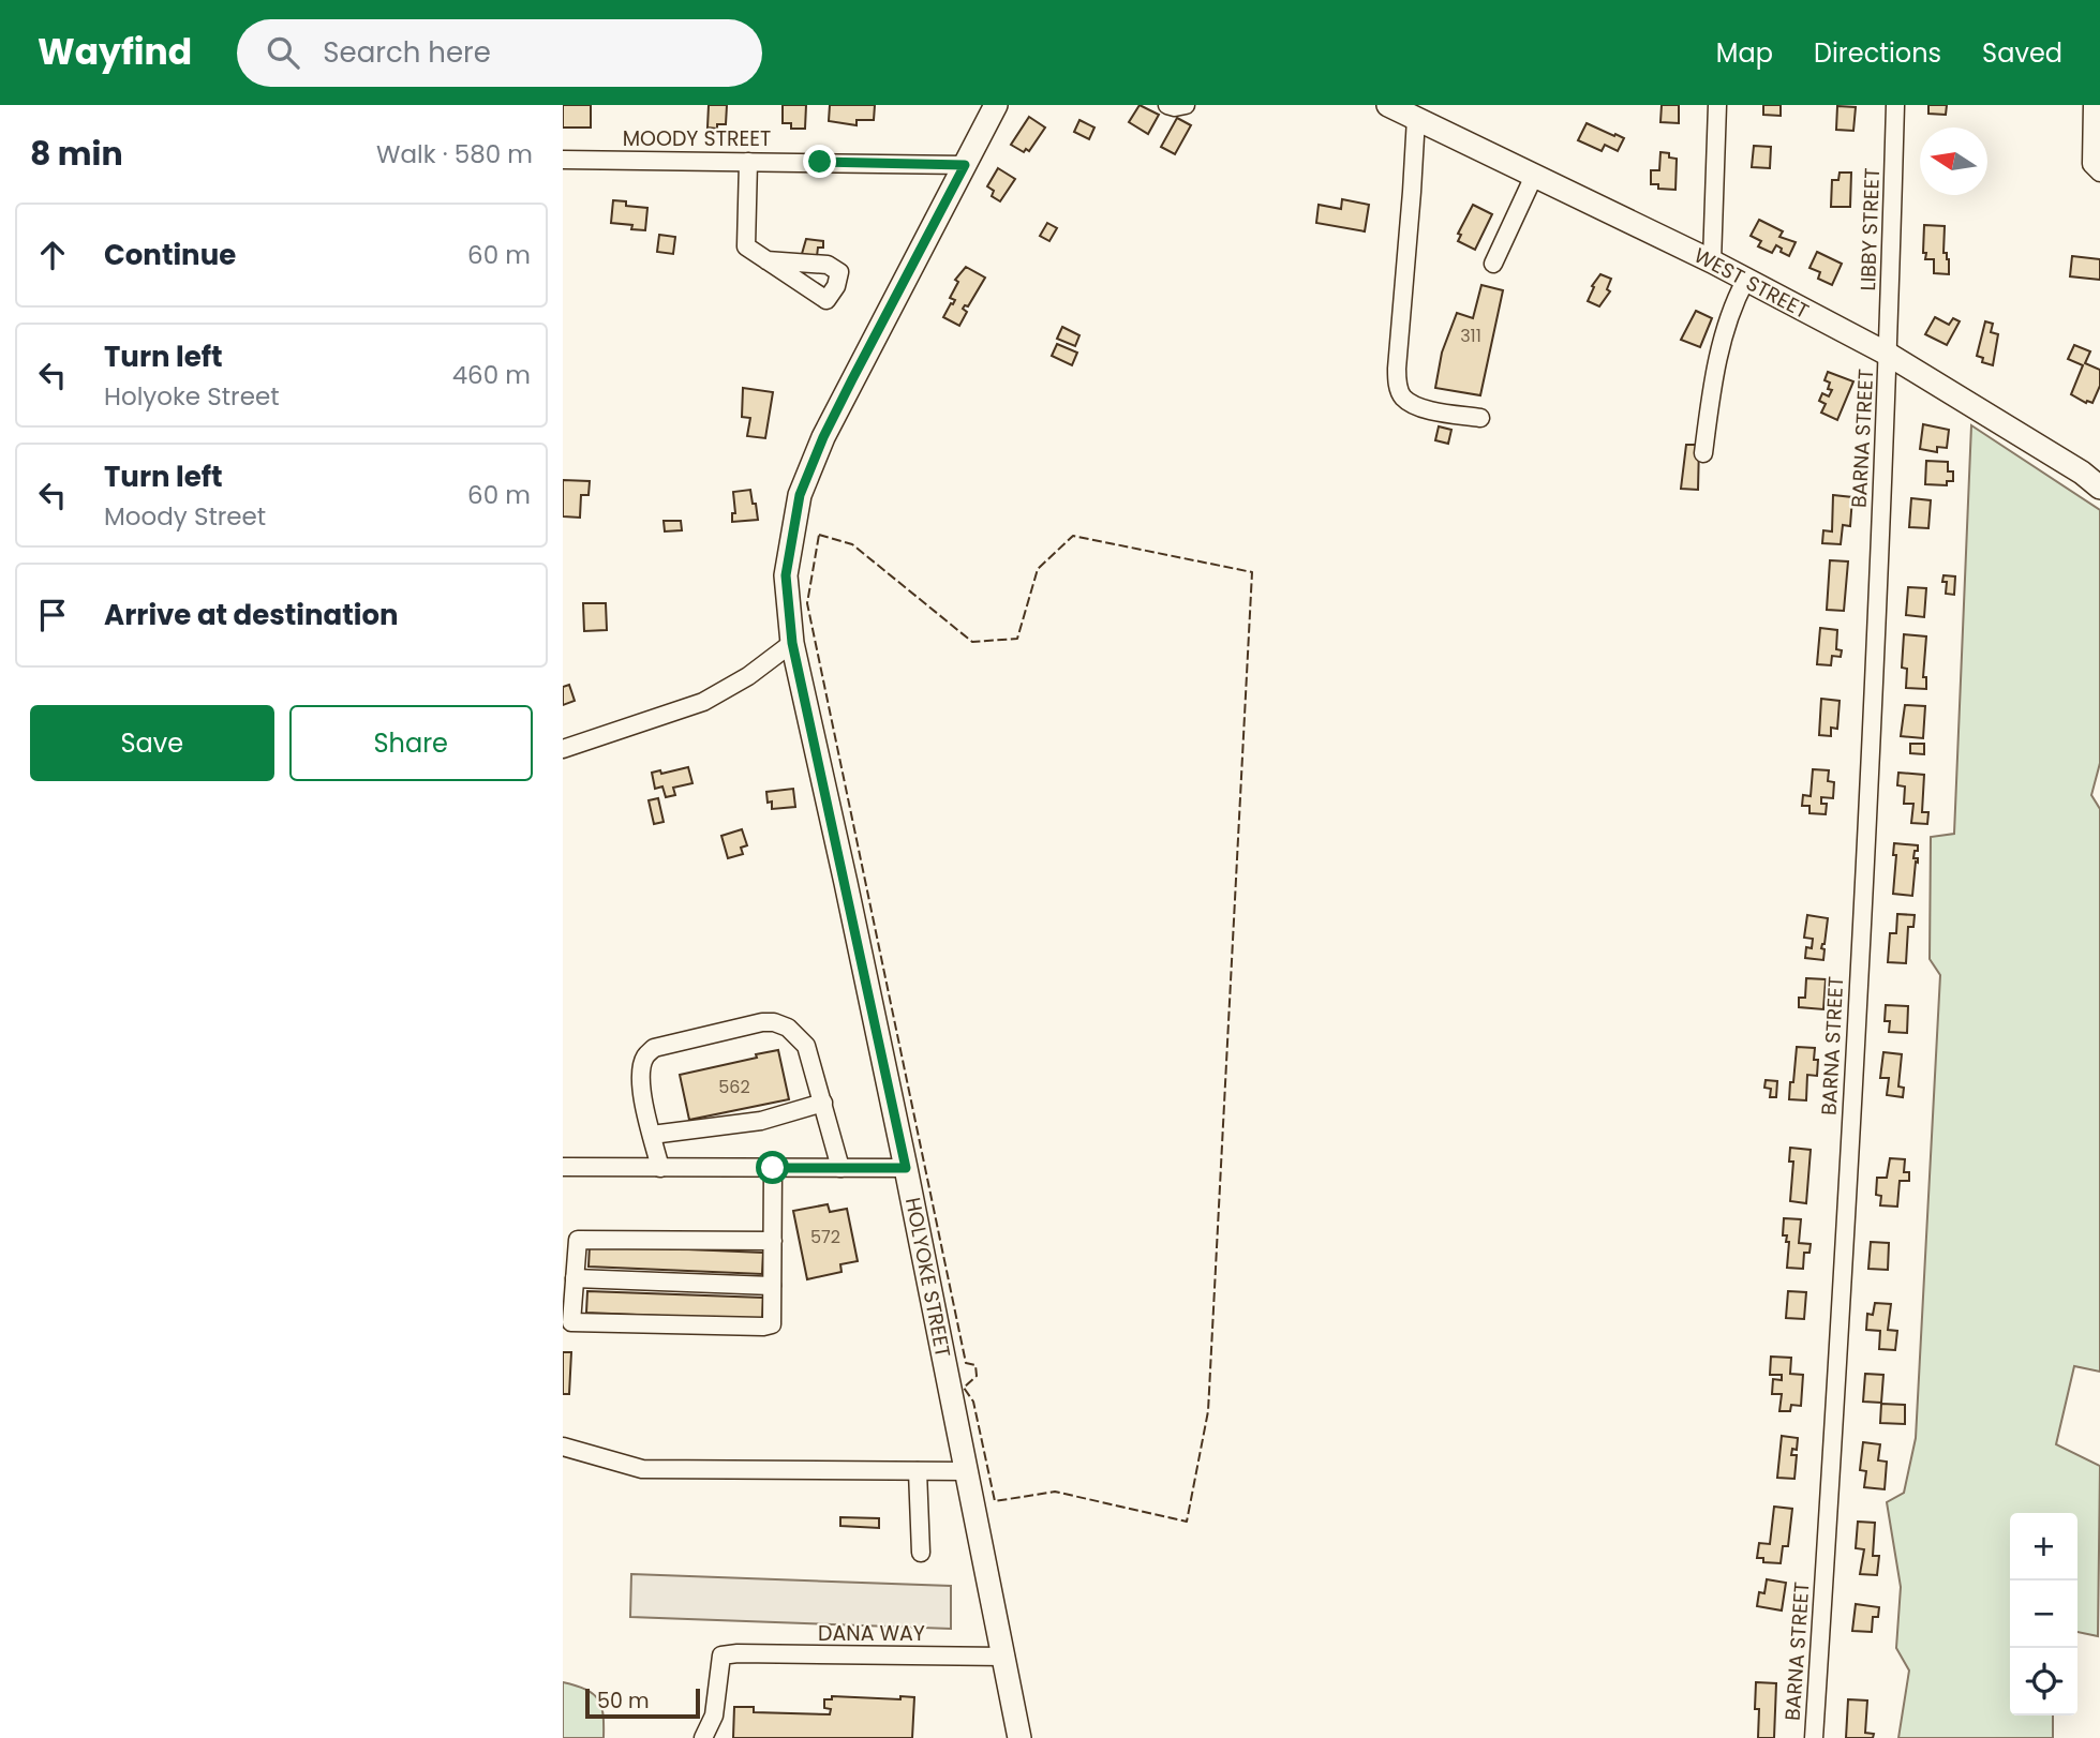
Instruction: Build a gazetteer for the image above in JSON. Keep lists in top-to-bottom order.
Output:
{
  "streets": {
    "main road": ["WEST STREET", "HOLYOKE STREET"],
    "street": [
      "MOODY STREET",
      "LIBBY STREET",
      "BARNA STREET",
      "DANA WAY"
    ]
  },
  "crossings": [
    ["MOODY STREET", "HOLYOKE STREET"],
    ["LIBBY STREET", "WEST STREET"],
    ["LIBBY STREET", "BARNA STREET"],
    ["WEST STREET", "BARNA STREET"],
    ["HOLYOKE STREET", "DANA WAY"]
  ],
  "house_numbers": ["311", "562", "572"],
  "scale_bar": "50 m",
  "north": "left",
  "page": {
    "header": "Wayfind",
    "search": "Search here",
    "nav": ["Map", "Directions", "Saved"],
    "heading": ["8 min", "Walk · 580 m"],
    "list": [
      ["Continue", "60 m"],
      ["Turn left", "Holyoke Street", "460 m"],
      ["Turn left", "Moody Street", "60 m"],
      "Arrive at destination"
    ],
    "buttons": ["Save", "Share"],
    "map_buttons": ["+", "−"],
    "scale": "50 m"
  }
}
